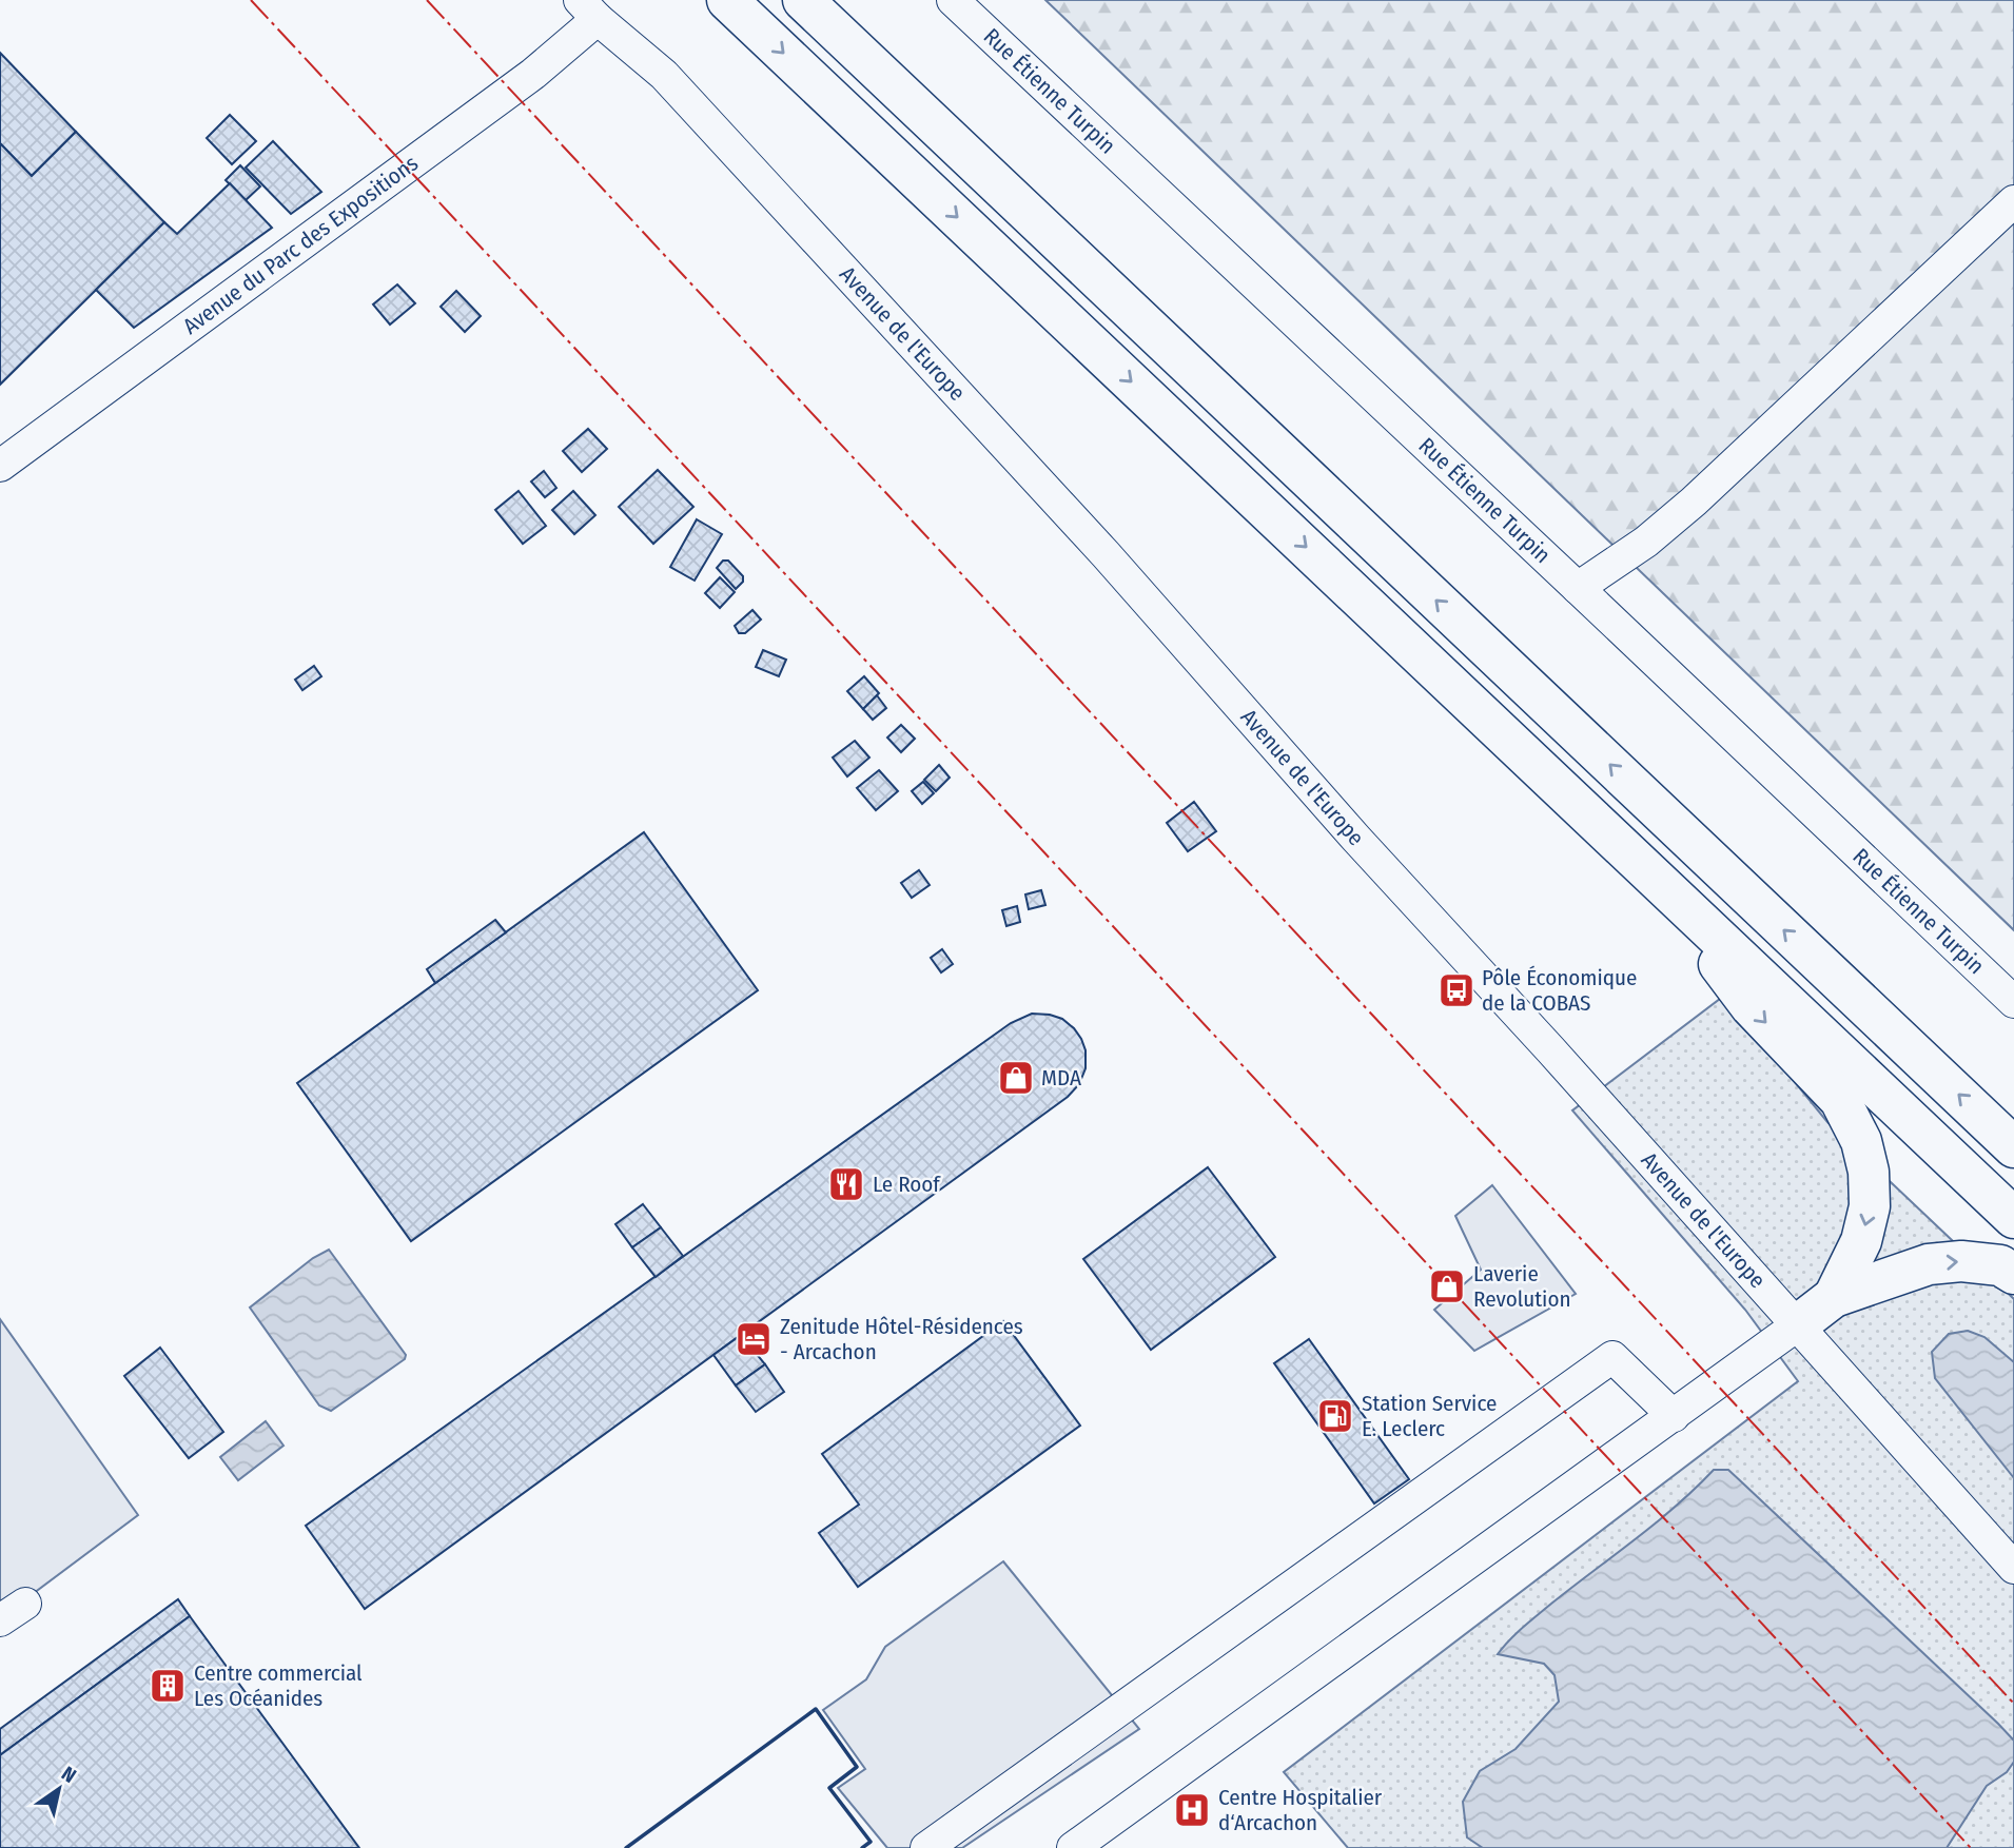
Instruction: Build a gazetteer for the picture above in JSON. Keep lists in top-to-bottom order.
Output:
{
  "streets": {
    "street": ["Rue Étienne Turpin", "Avenue du Parc des Expositions", "Avenue de l'Europe"]
  },
  "crossings": [
    ["Avenue du Parc des Expositions", "Avenue de l'Europe"]
  ],
  "places": {
    "bus stop": ["Pôle Économique de la COBAS"],
    "shop": ["MDA", "Laverie Revolution"],
    "restaurant": ["Le Roof"],
    "hotel": ["Zenitude Hôtel-Résidences - Arcachon"],
    "fuel station": ["Station Service E. Leclerc"],
    "building": ["Centre commercial Les Océanides"],
    "hospital": ["Centre Hospitalier d‘Arcachon"]
  },
  "north": "top right"
}
